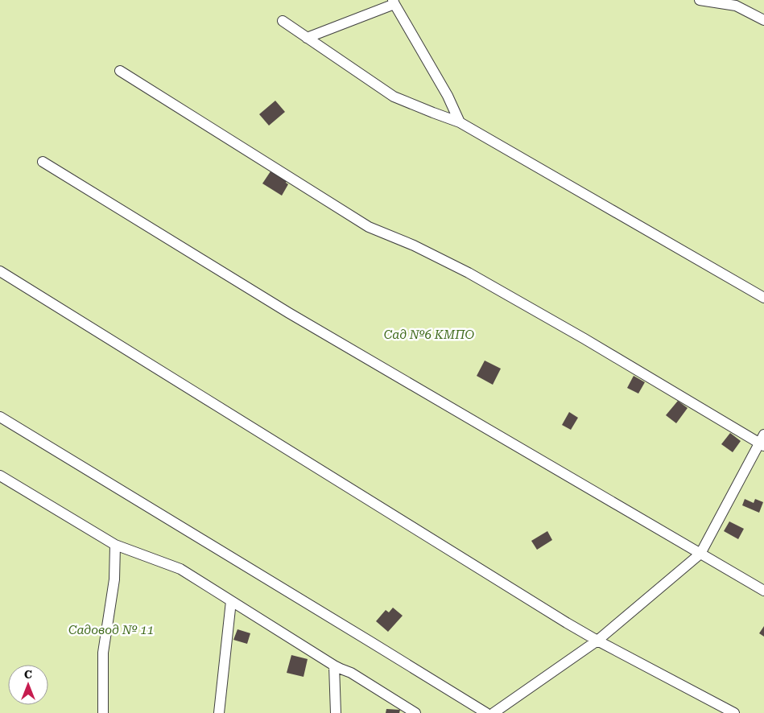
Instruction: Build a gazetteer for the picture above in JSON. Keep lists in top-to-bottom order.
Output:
{
  "parks": ["Сад №6 КМПО", "Садовод № 11"],
  "north": "top"
}
